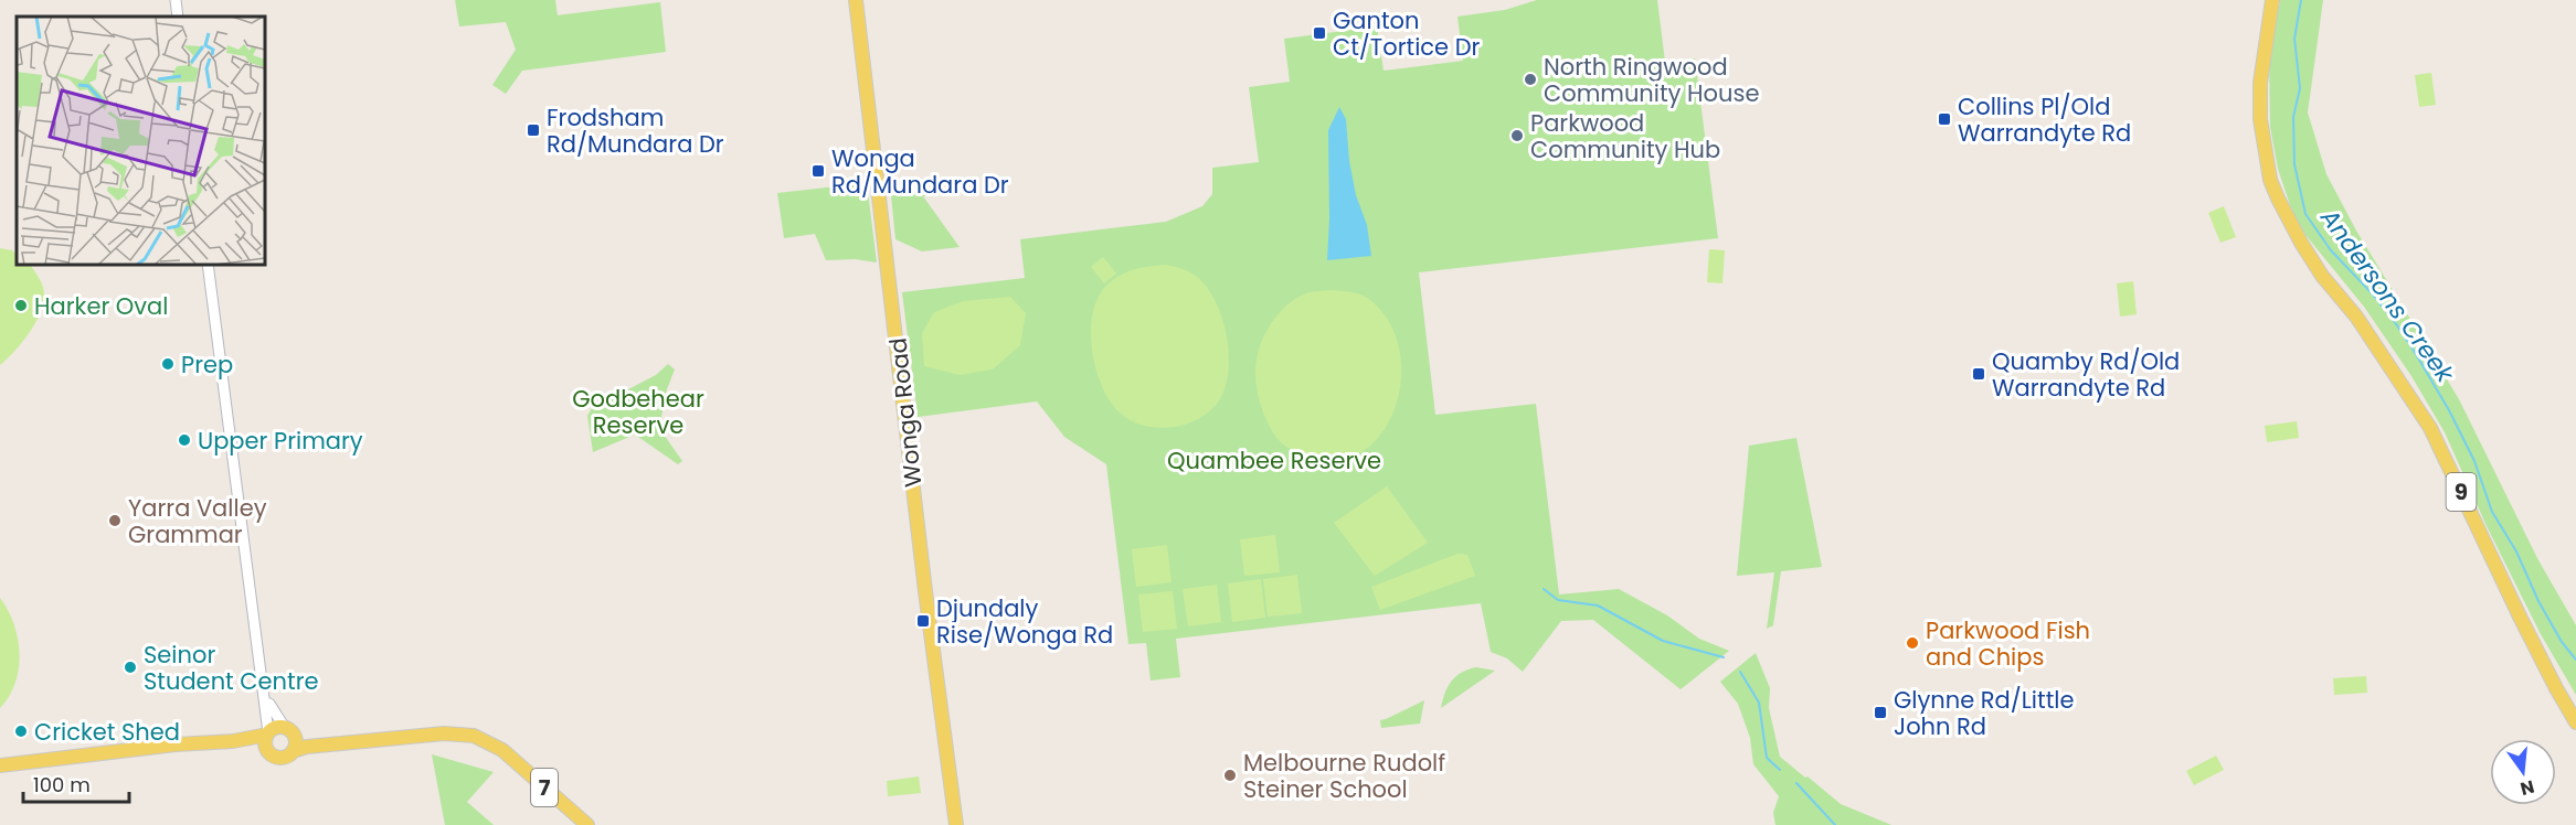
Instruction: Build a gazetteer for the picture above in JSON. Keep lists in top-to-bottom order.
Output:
{
  "streets": {
    "main road": ["Wonga Road", "9", "7"]
  },
  "water": ["Andersons Creek"],
  "parks": ["Godbehear Reserve", "Quambee Reserve"],
  "places": {
    "transit": [
      "Ganton Ct/Tortice Dr",
      "Collins Pl/Old Warrandyte Rd",
      "Frodsham Rd/Mundara Dr",
      "Wonga Rd/Mundara Dr",
      "Quamby Rd/Old Warrandyte Rd",
      "Djundaly Rise/Wonga Rd",
      "Glynne Rd/Little John Rd"
    ],
    "other": [
      "North Ringwood Community House",
      "Parkwood Community Hub",
      "Harker Oval",
      "Prep",
      "Upper Primary",
      "Yarra Valley Grammar",
      "Parkwood Fish and Chips",
      "Seinor Student Centre",
      "Cricket Shed",
      "Melbourne Rudolf Steiner School"
    ]
  },
  "scale_bar": "100 m",
  "north": "bottom"
}
